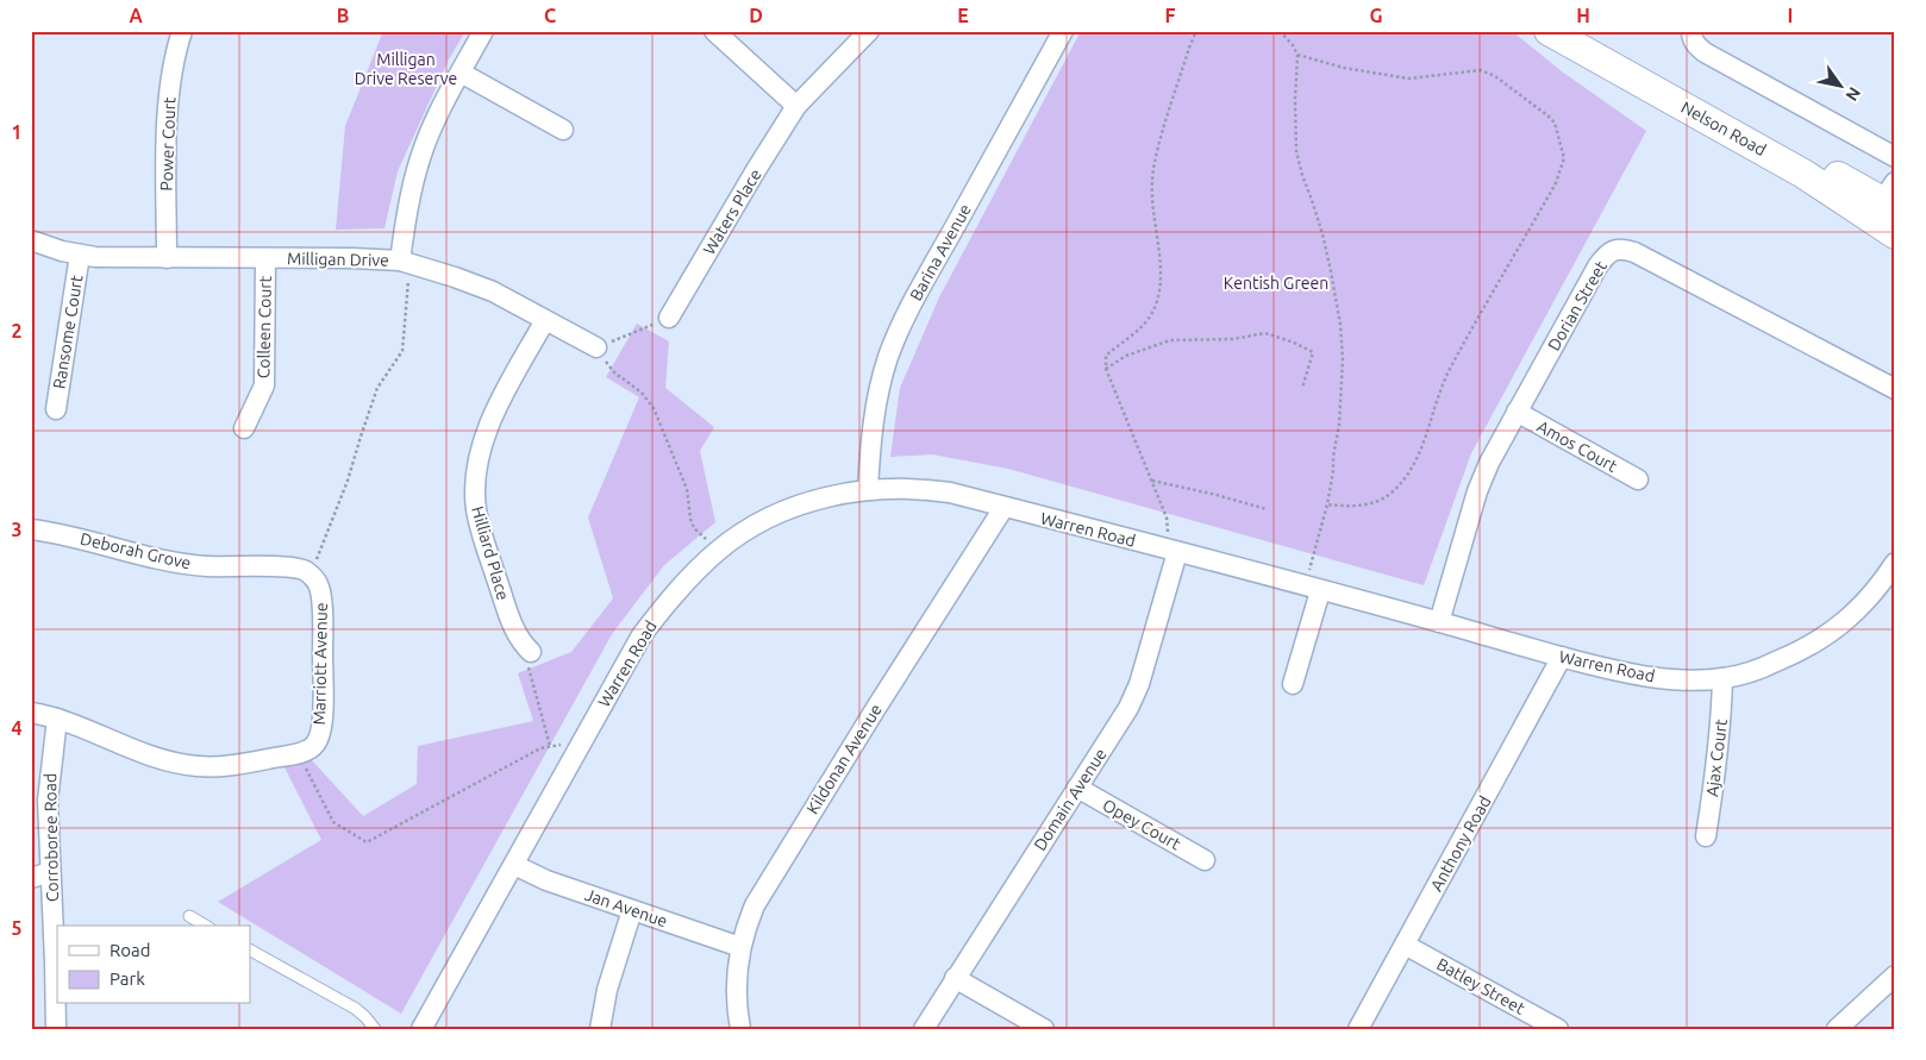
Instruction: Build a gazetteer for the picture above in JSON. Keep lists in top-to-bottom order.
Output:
{
  "streets": {
    "main road": ["Nelson Road"],
    "street": [
      "Power Court",
      "Waters Place",
      "Barina Avenue",
      "Milligan Drive",
      "Dorian Street",
      "Colleen Court",
      "Ransome Court",
      "Amos Court",
      "Warren Road",
      "Deborah Grove",
      "Hilliard Place",
      "Marriott Avenue",
      "Ajax Court",
      "Kildonan Avenue",
      "Domain Avenue",
      "Opey Court",
      "Corroboree Road",
      "Anthony Road",
      "Jan Avenue",
      "Batley Street"
    ]
  },
  "crossings": [
    ["Power Court", "Milligan Drive"],
    ["Barina Avenue", "Warren Road"],
    ["Milligan Drive", "Colleen Court"],
    ["Milligan Drive", "Ransome Court"],
    ["Dorian Street", "Amos Court"],
    ["Dorian Street", "Warren Road"],
    ["Warren Road", "Ajax Court"],
    ["Warren Road", "Kildonan Avenue"],
    ["Warren Road", "Domain Avenue"],
    ["Warren Road", "Anthony Road"],
    ["Warren Road", "Jan Avenue"],
    ["Deborah Grove", "Marriott Avenue"],
    ["Kildonan Avenue", "Jan Avenue"],
    ["Domain Avenue", "Opey Court"],
    ["Anthony Road", "Batley Street"]
  ],
  "parks": ["Milligan Drive Reserve", "Kentish Green"],
  "legend": ["Road", "Park"],
  "north": "bottom right",
  "grid": {
    "columns": [
      "A",
      "B",
      "C",
      "D",
      "E",
      "F",
      "G",
      "H",
      "I"
    ],
    "rows": [
      "1",
      "2",
      "3",
      "4",
      "5"
    ]
  }
}
